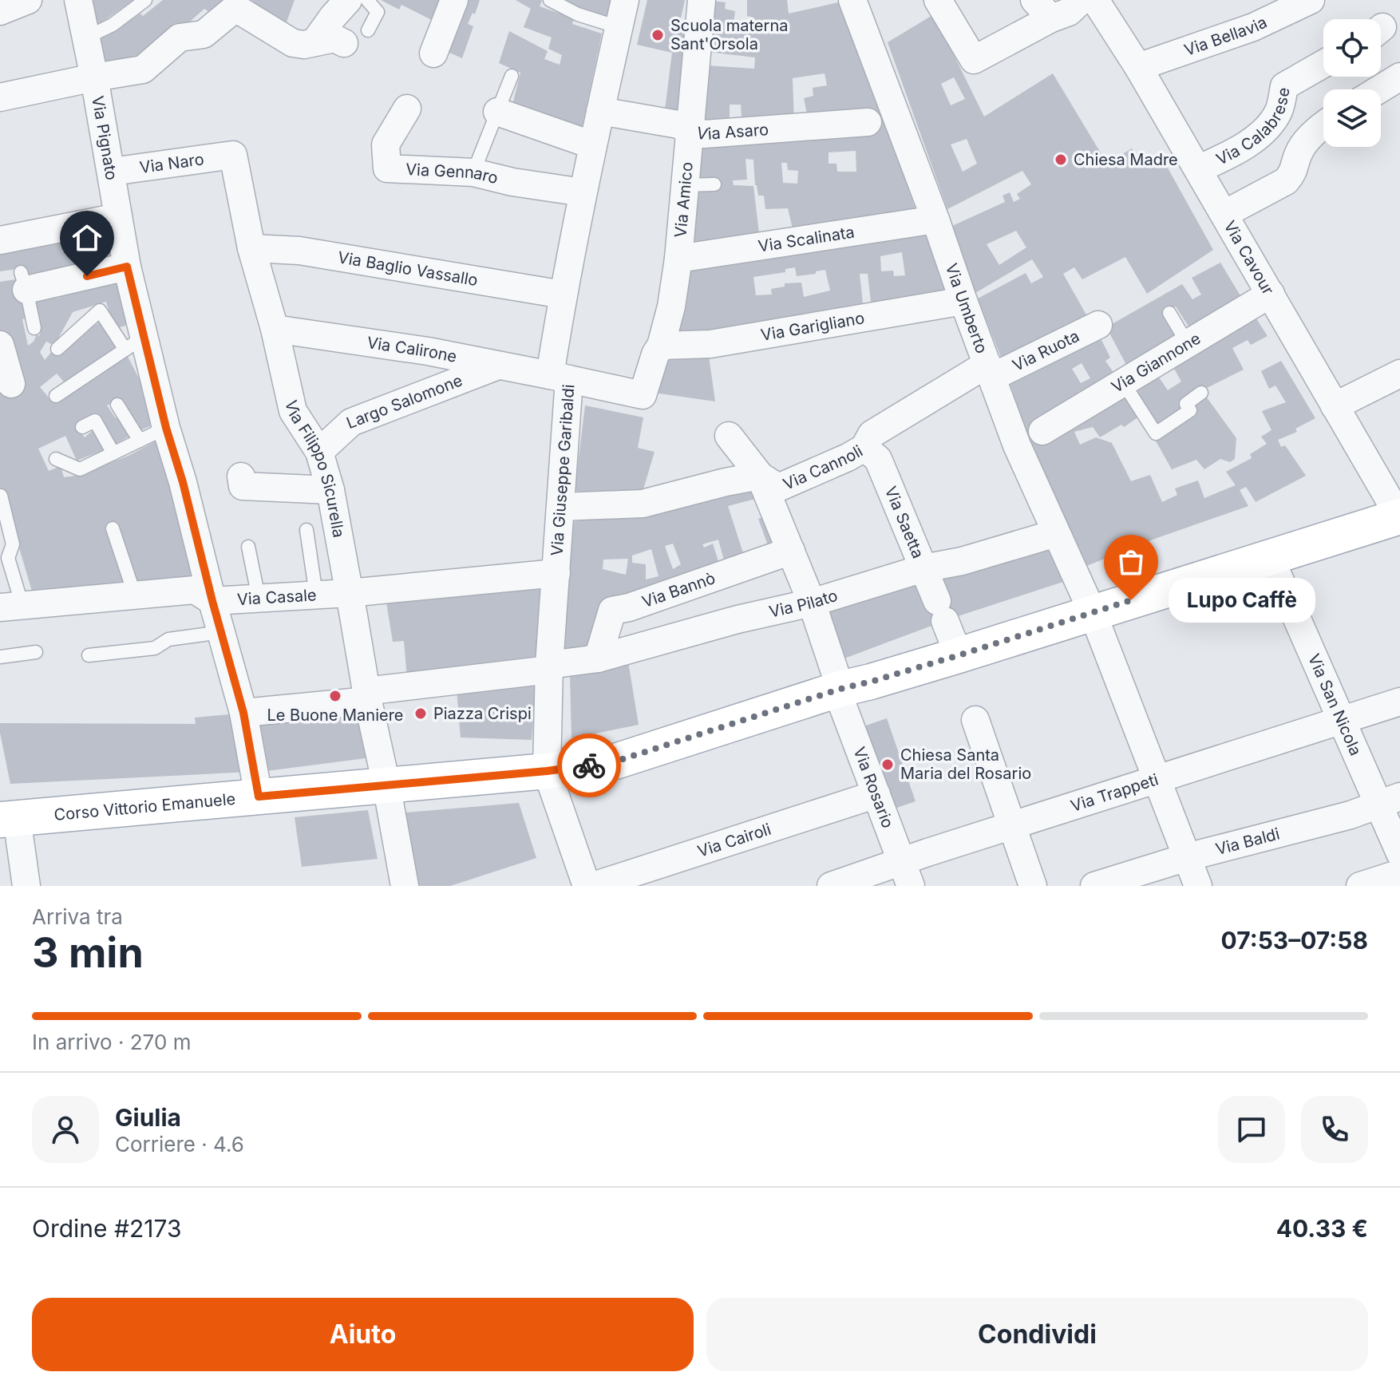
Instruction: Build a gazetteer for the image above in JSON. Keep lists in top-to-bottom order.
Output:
{
  "streets": {
    "main road": ["Corso Vittorio Emanuele"],
    "street": [
      "Via Bellavia",
      "Via Calabrese",
      "Via Asaro",
      "Via Pignato",
      "Via Naro",
      "Via Gennaro",
      "Via Amico",
      "Via Scalinata",
      "Via Cavour",
      "Via Baglio Vassallo",
      "Via Umberto",
      "Via Garigliano",
      "Via Calirone",
      "Via Ruota",
      "Via Giannone",
      "Largo Salomone",
      "Via Cannoli",
      "Via Filippo Sicurella",
      "Via Giuseppe Garibaldi",
      "Via Saetta",
      "Via Bannò",
      "Via Casale",
      "Via Pilato",
      "Via San Nicola",
      "Via Rosario",
      "Via Trappeti",
      "Via Cairoli",
      "Via Baldi"
    ]
  },
  "crossings": [
    ["Via Bellavia", "Via Cavour"],
    ["Via Calabrese", "Via Cavour"],
    ["Via Asaro", "Via Amico"],
    ["Via Asaro", "Via Umberto"],
    ["Via Asaro", "Via Giuseppe Garibaldi"],
    ["Via Pignato", "Via Naro"],
    ["Via Pignato", "Via Casale"],
    ["Via Pignato", "Via Pilato"],
    ["Via Pignato", "Corso Vittorio Emanuele"],
    ["Via Naro", "Via Filippo Sicurella"],
    ["Via Gennaro", "Via Giuseppe Garibaldi"],
    ["Via Amico", "Via Scalinata"],
    ["Via Amico", "Via Garigliano"],
    ["Via Amico", "Via Calirone"],
    ["Via Scalinata", "Via Umberto"],
    ["Via Cavour", "Via Giannone"],
    ["Via Cavour", "Corso Vittorio Emanuele"],
    ["Via Baglio Vassallo", "Via Filippo Sicurella"],
    ["Via Baglio Vassallo", "Via Giuseppe Garibaldi"],
    ["Via Umberto", "Via Garigliano"],
    ["Via Umberto", "Via Ruota"],
    ["Via Umberto", "Via Giannone"],
    ["Via Umberto", "Via Cannoli"],
    ["Via Umberto", "Via Pilato"],
    ["Via Umberto", "Via Trappeti"],
    ["Via Umberto", "Corso Vittorio Emanuele"],
    ["Via Umberto", "Via Baldi"],
    ["Via Calirone", "Largo Salomone"],
    ["Via Calirone", "Via Filippo Sicurella"],
    ["Via Calirone", "Via Giuseppe Garibaldi"],
    ["Via Ruota", "Via Cannoli"],
    ["Largo Salomone", "Via Filippo Sicurella"],
    ["Via Cannoli", "Via Giuseppe Garibaldi"],
    ["Via Cannoli", "Via Saetta"],
    ["Via Cannoli", "Via Rosario"],
    ["Via Filippo Sicurella", "Via Casale"],
    ["Via Filippo Sicurella", "Via Pilato"],
    ["Via Filippo Sicurella", "Corso Vittorio Emanuele"],
    ["Via Giuseppe Garibaldi", "Via Casale"],
    ["Via Giuseppe Garibaldi", "Via Pilato"],
    ["Via Giuseppe Garibaldi", "Corso Vittorio Emanuele"],
    ["Via Saetta", "Via Pilato"],
    ["Via Saetta", "Corso Vittorio Emanuele"],
    ["Via Bannò", "Via Pilato"],
    ["Via Bannò", "Via Rosario"],
    ["Via Pilato", "Via Rosario"],
    ["Via San Nicola", "Via Trappeti"],
    ["Via San Nicola", "Corso Vittorio Emanuele"],
    ["Via San Nicola", "Via Baldi"],
    ["Via Rosario", "Via Trappeti"],
    ["Via Rosario", "Corso Vittorio Emanuele"],
    ["Via Rosario", "Via Cairoli"]
  ],
  "places": [
    "Scuola materna Sant'Orsola",
    "Chiesa Madre",
    "Lupo Caffè",
    "Le Buone Maniere",
    "Piazza Crispi",
    "Chiesa Santa Maria del Rosario"
  ],
  "page": {
    "bubble": "Lupo Caffè",
    "heading": ["3 min", "Arriva tra", "07:53–07:58"],
    "panel": [
      "Giulia",
      "Corriere · 4.6",
      "Ordine #2173",
      "40.33 €"
    ],
    "bar": "In arrivo · 270 m",
    "buttons": ["Aiuto", "Condividi"]
  }
}
